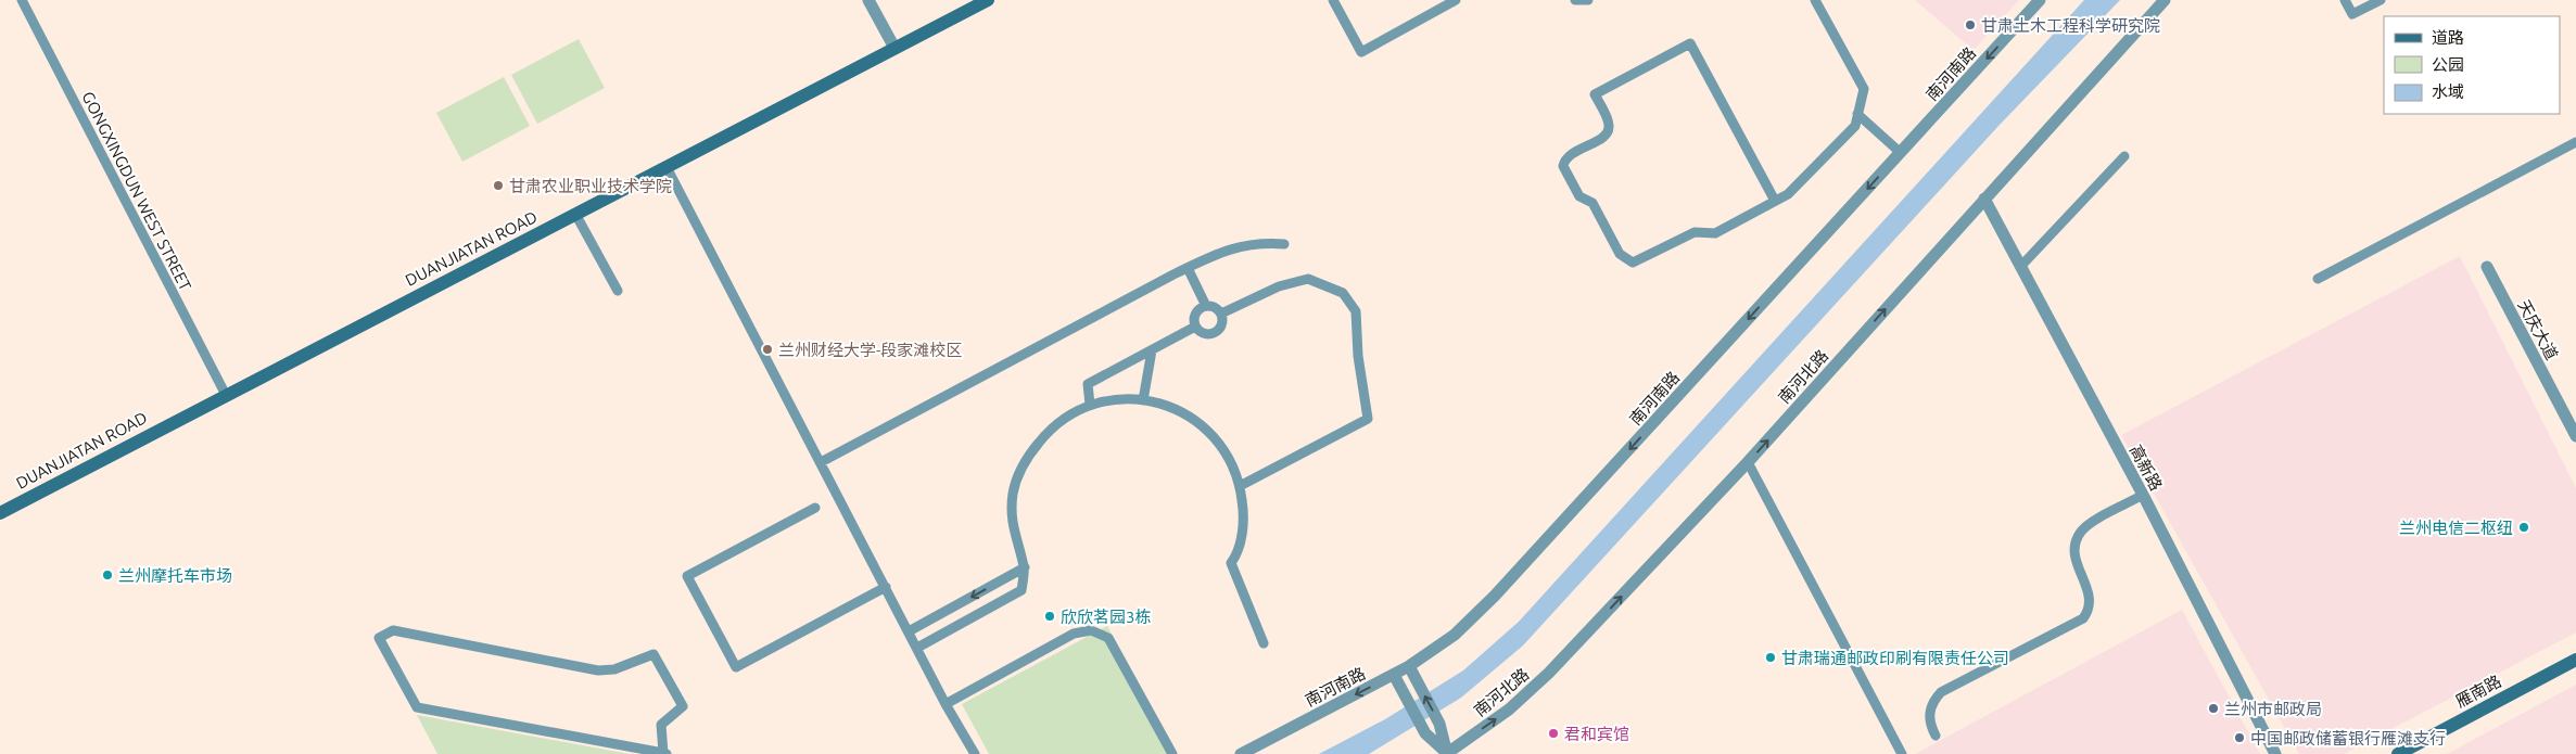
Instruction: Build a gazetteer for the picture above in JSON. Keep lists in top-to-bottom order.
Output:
{
  "streets": {
    "main road": ["DUANJIATAN ROAD", "雁南路"],
    "street": [
      "南河南路",
      "GONGXINGDUN WEST STREET",
      "天庆大道",
      "南河北路",
      "高新路"
    ]
  },
  "crossings": [
    ["GONGXINGDUN WEST STREET", "DUANJIATAN ROAD"],
    ["南河北路", "高新路"]
  ],
  "one_way": ["南河南路", "南河北路"],
  "places": [
    "甘肃土木工程科学研究院",
    "甘肃农业职业技术学院",
    "兰州财经大学-段家滩校区",
    "兰州电信二枢纽",
    "兰州摩托车市场",
    "欣欣茗园3栋",
    "甘肃瑞通邮政印刷有限责任公司",
    "兰州市邮政局",
    "君和宾馆",
    "中国邮政储蓄银行雁滩支行"
  ],
  "legend": ["道路", "公园", "水域"]
}
